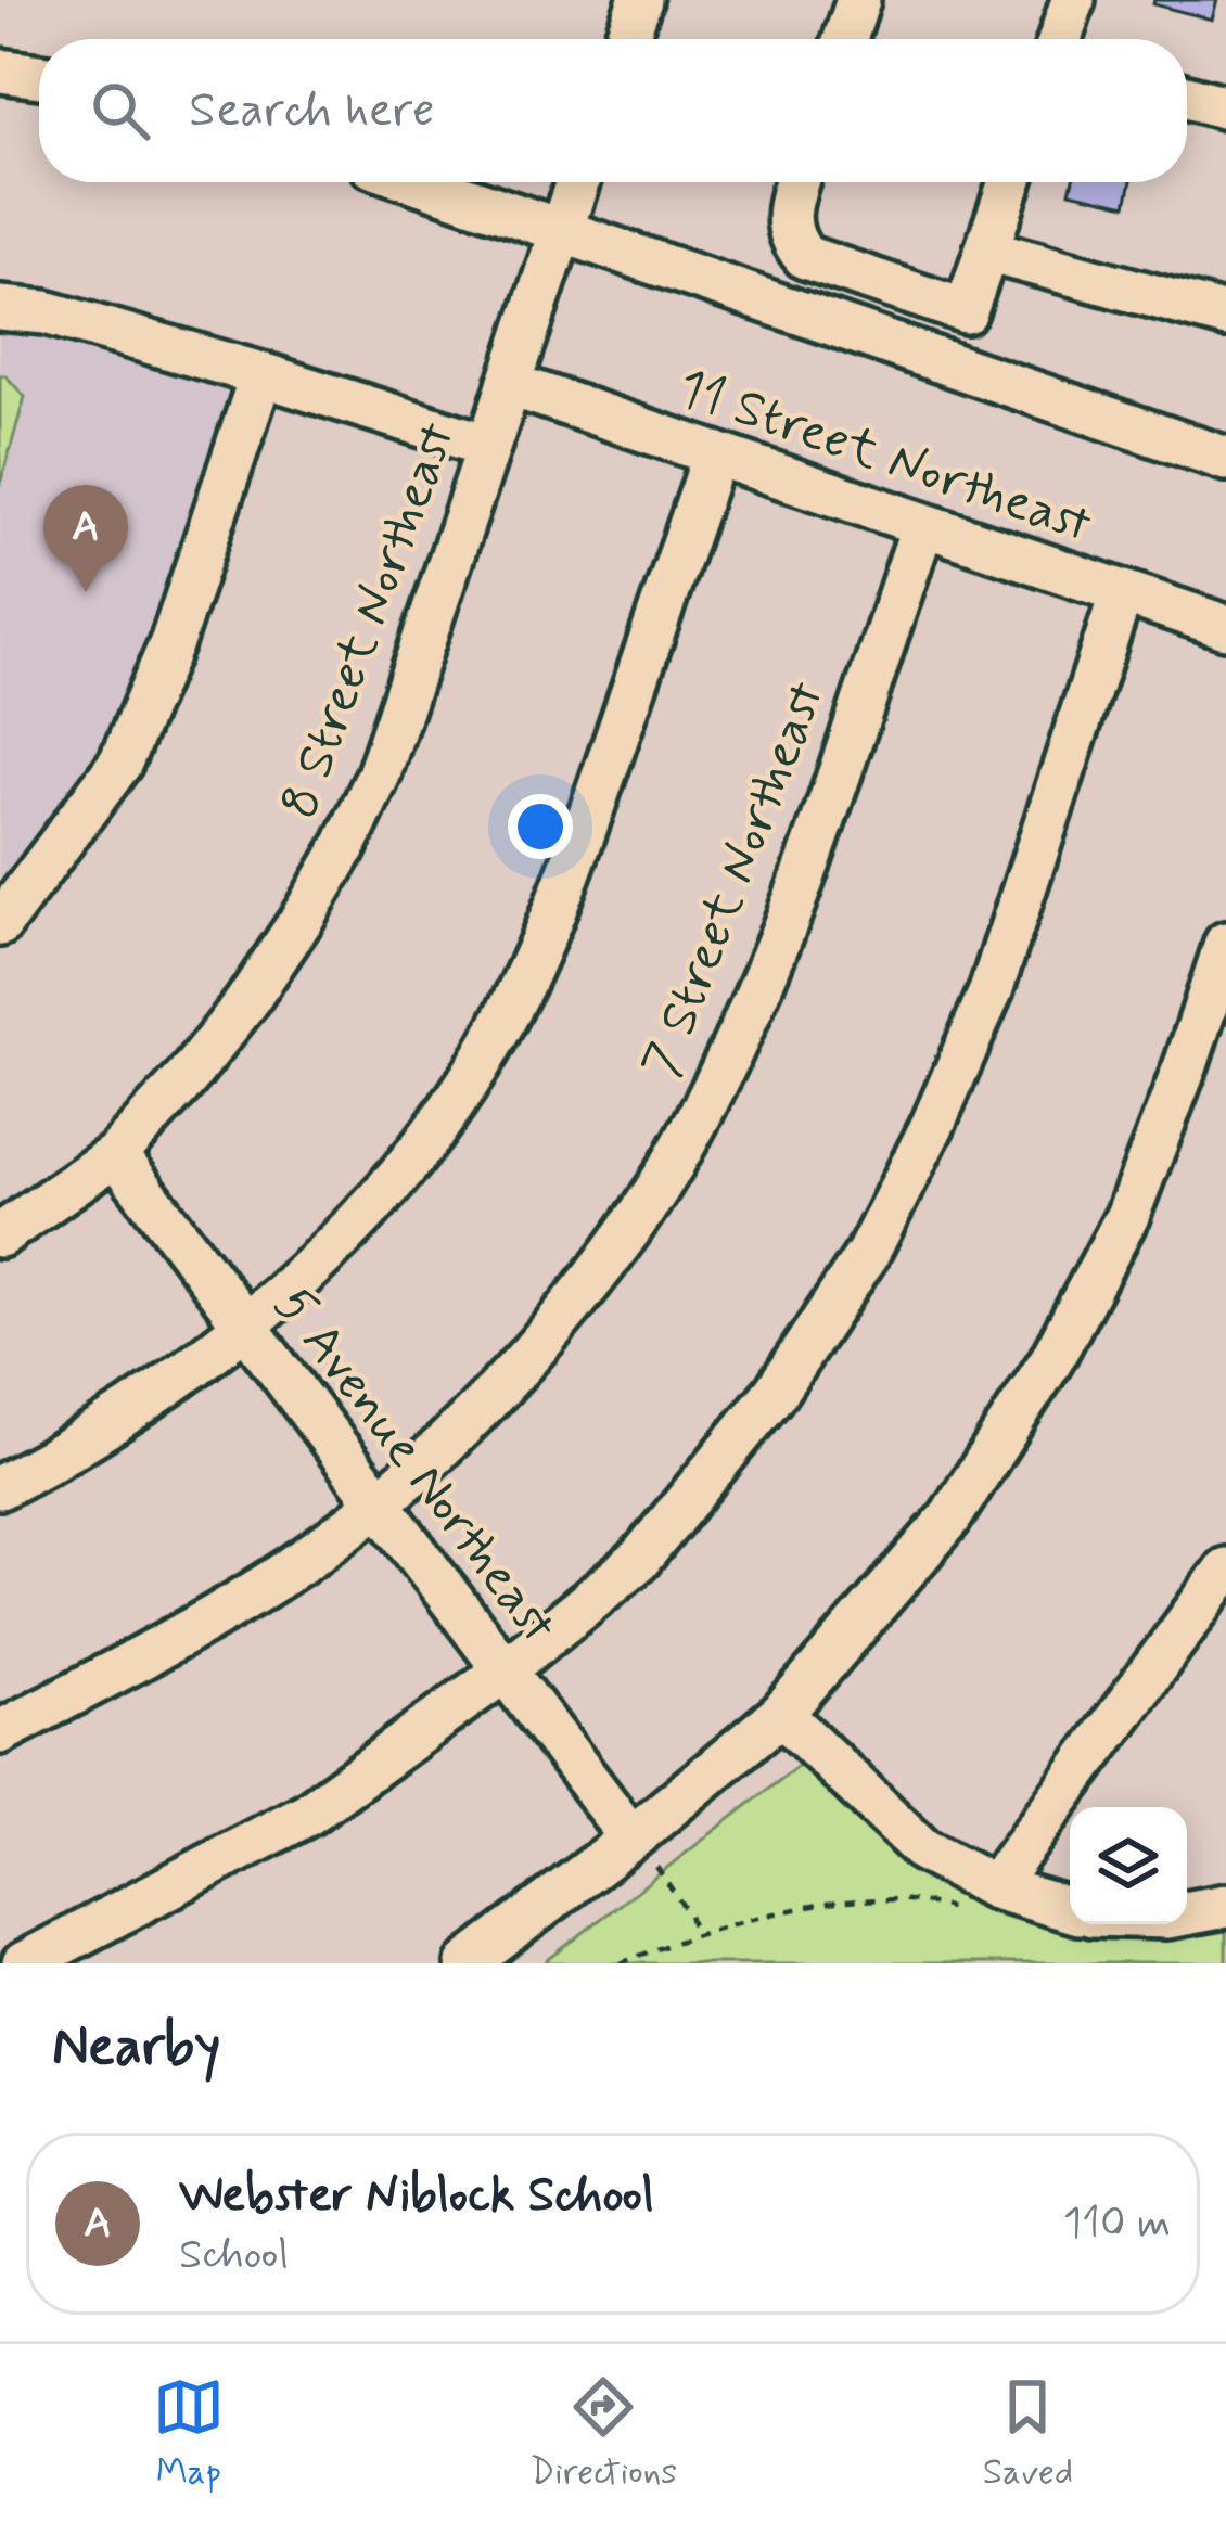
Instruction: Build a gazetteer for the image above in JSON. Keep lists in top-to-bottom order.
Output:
{
  "streets": {
    "street": [
      "11 Street Northeast",
      "8 Street Northeast",
      "7 Street Northeast",
      "5 Avenue Northeast"
    ]
  },
  "crossings": [
    ["11 Street Northeast", "8 Street Northeast"],
    ["11 Street Northeast", "7 Street Northeast"],
    ["8 Street Northeast", "5 Avenue Northeast"],
    ["7 Street Northeast", "5 Avenue Northeast"]
  ],
  "page": {
    "search": "Search here",
    "pins": "A",
    "heading": "Nearby",
    "list": [
      {
        "mark": "A",
        "name": "Webster Niblock School",
        "note": "School",
        "value": "110 m"
      }
    ],
    "nav": ["Map", "Directions", "Saved"]
  }
}
